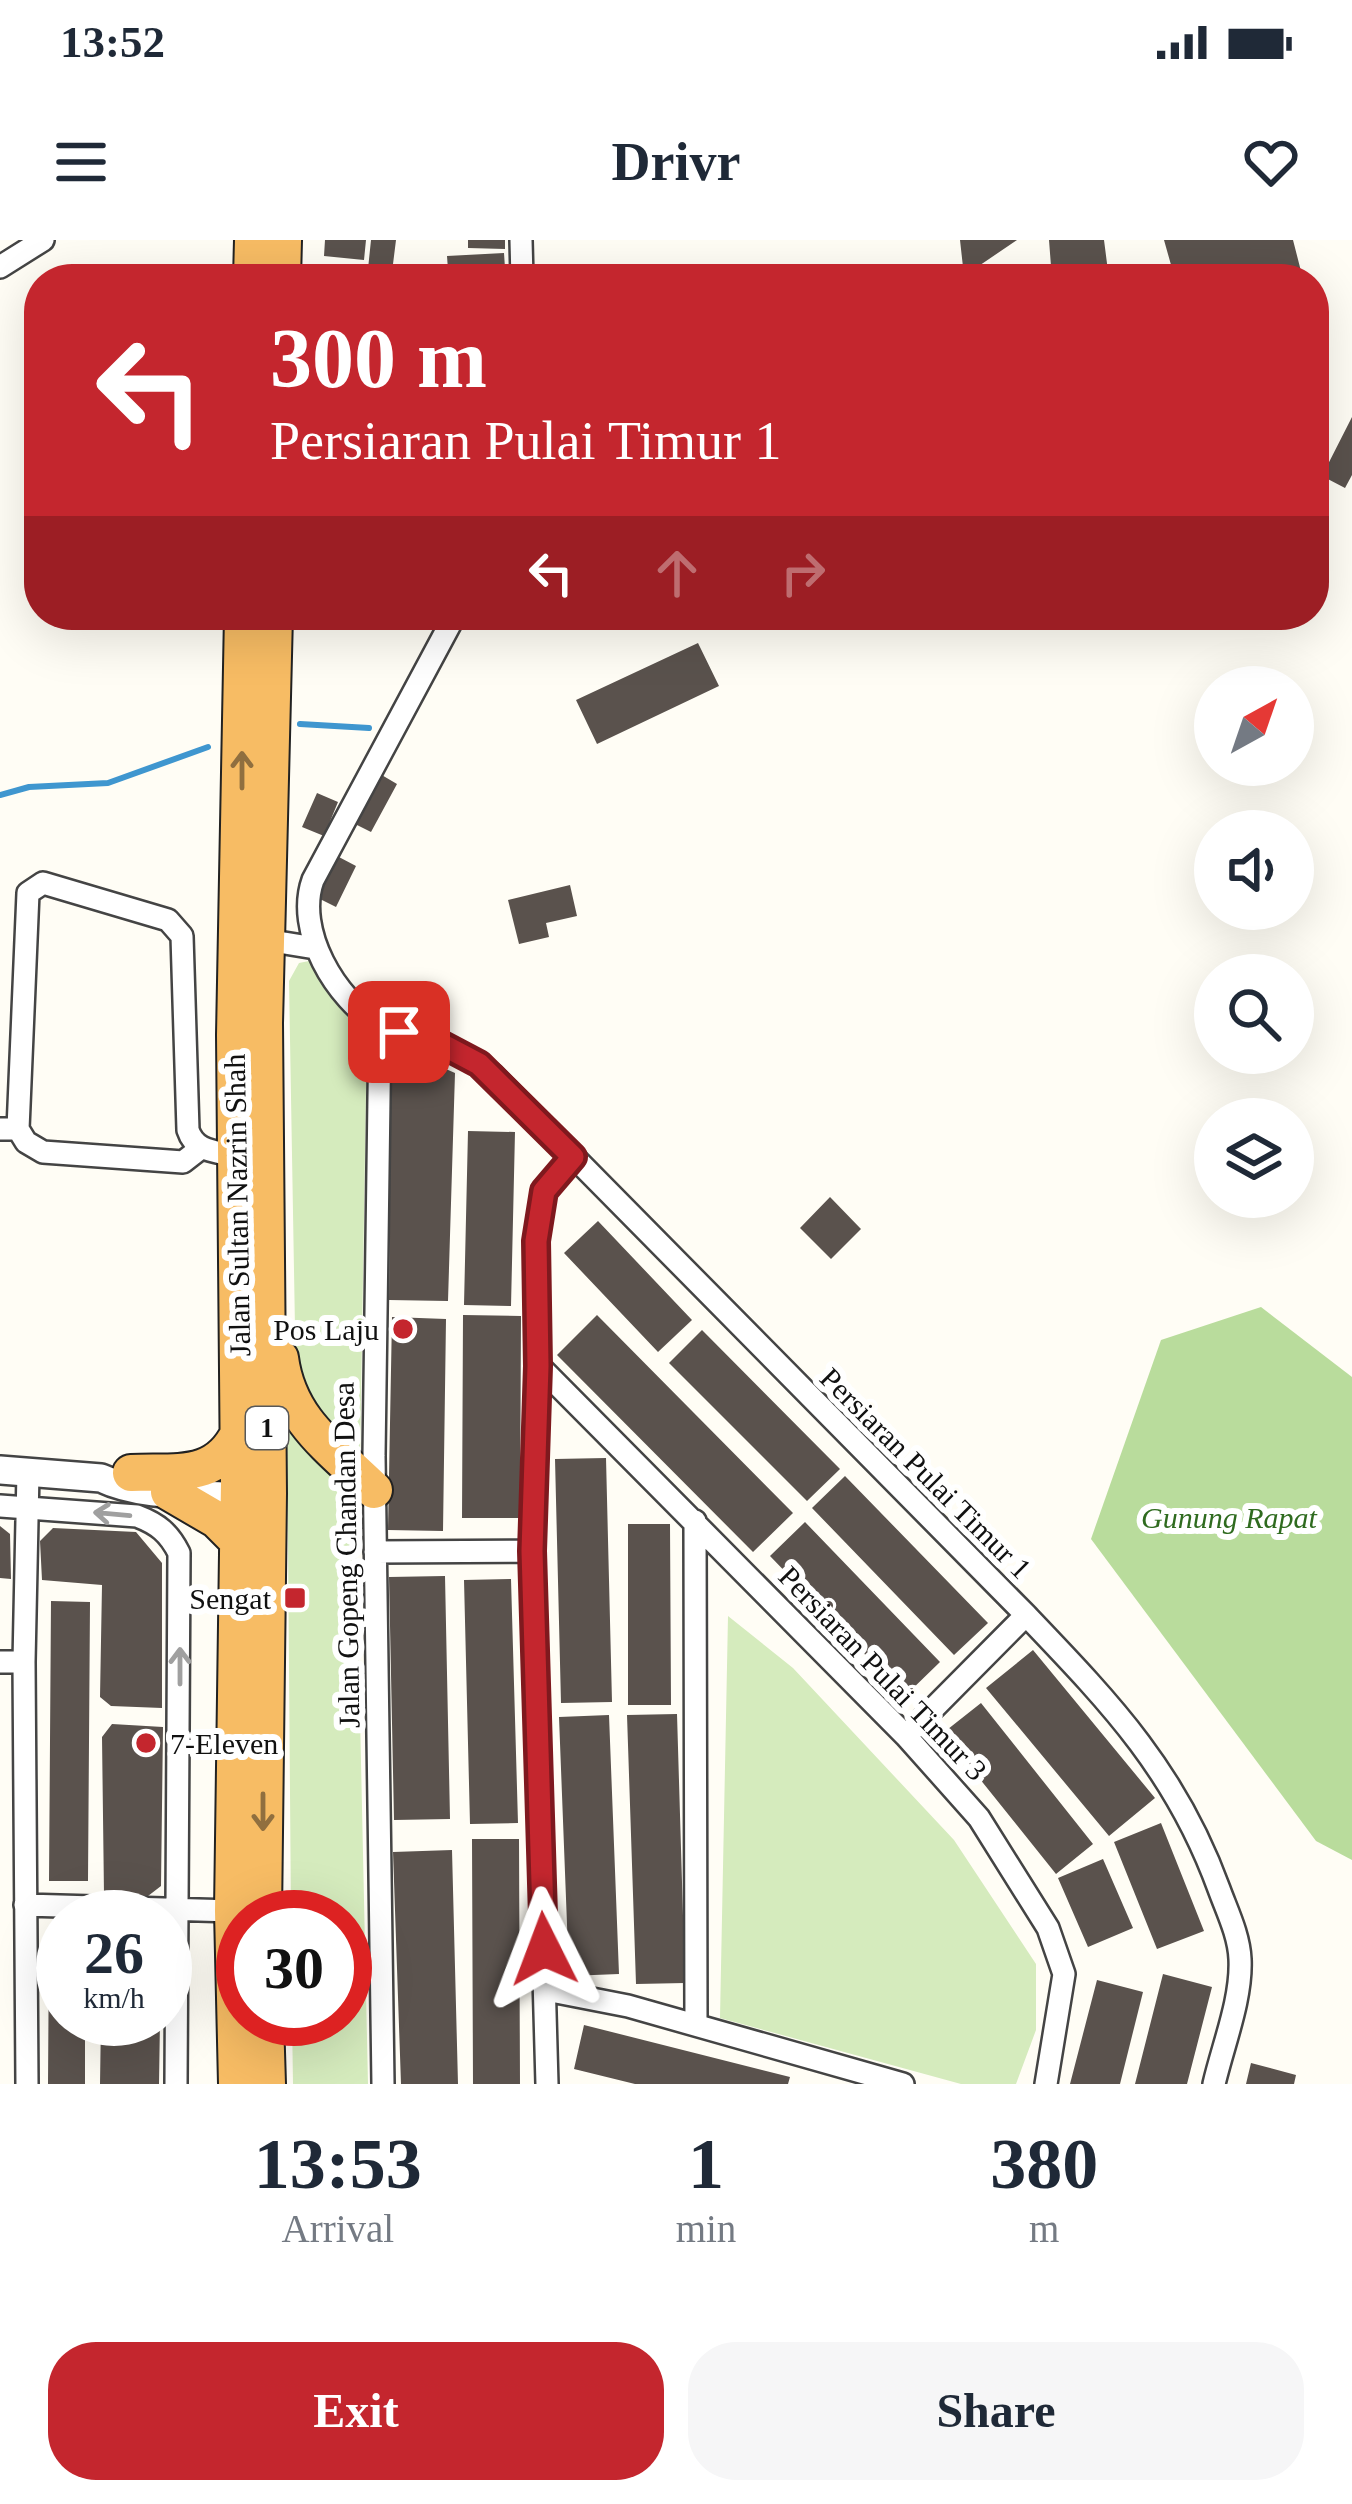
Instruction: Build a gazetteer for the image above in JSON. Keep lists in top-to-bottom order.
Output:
{
  "streets": {
    "highway": ["Jalan Sultan Nazrin Shah", "1"],
    "street": ["Persiaran Pulai Timur 1", "Jalan Gopeng Chandan Desa", "Persiaran Pulai Timur 3"]
  },
  "crossings": [
    ["Persiaran Pulai Timur 1", "Jalan Gopeng Chandan Desa"]
  ],
  "parks": ["Gunung Rapat"],
  "places": {
    "other": ["Pos Laju", "7-Eleven"],
    "transit": ["Sengat"]
  },
  "north": "top right",
  "page": {
    "status": "13:52",
    "header": "Drivr",
    "turn": ["300 m", "Persiaran Pulai Timur 1"],
    "speed": "26 km/h",
    "limit": "30",
    "eta": [
      "13:53",
      "Arrival",
      "1",
      "min",
      "380",
      "m"
    ],
    "buttons": ["Exit", "Share"]
  }
}
